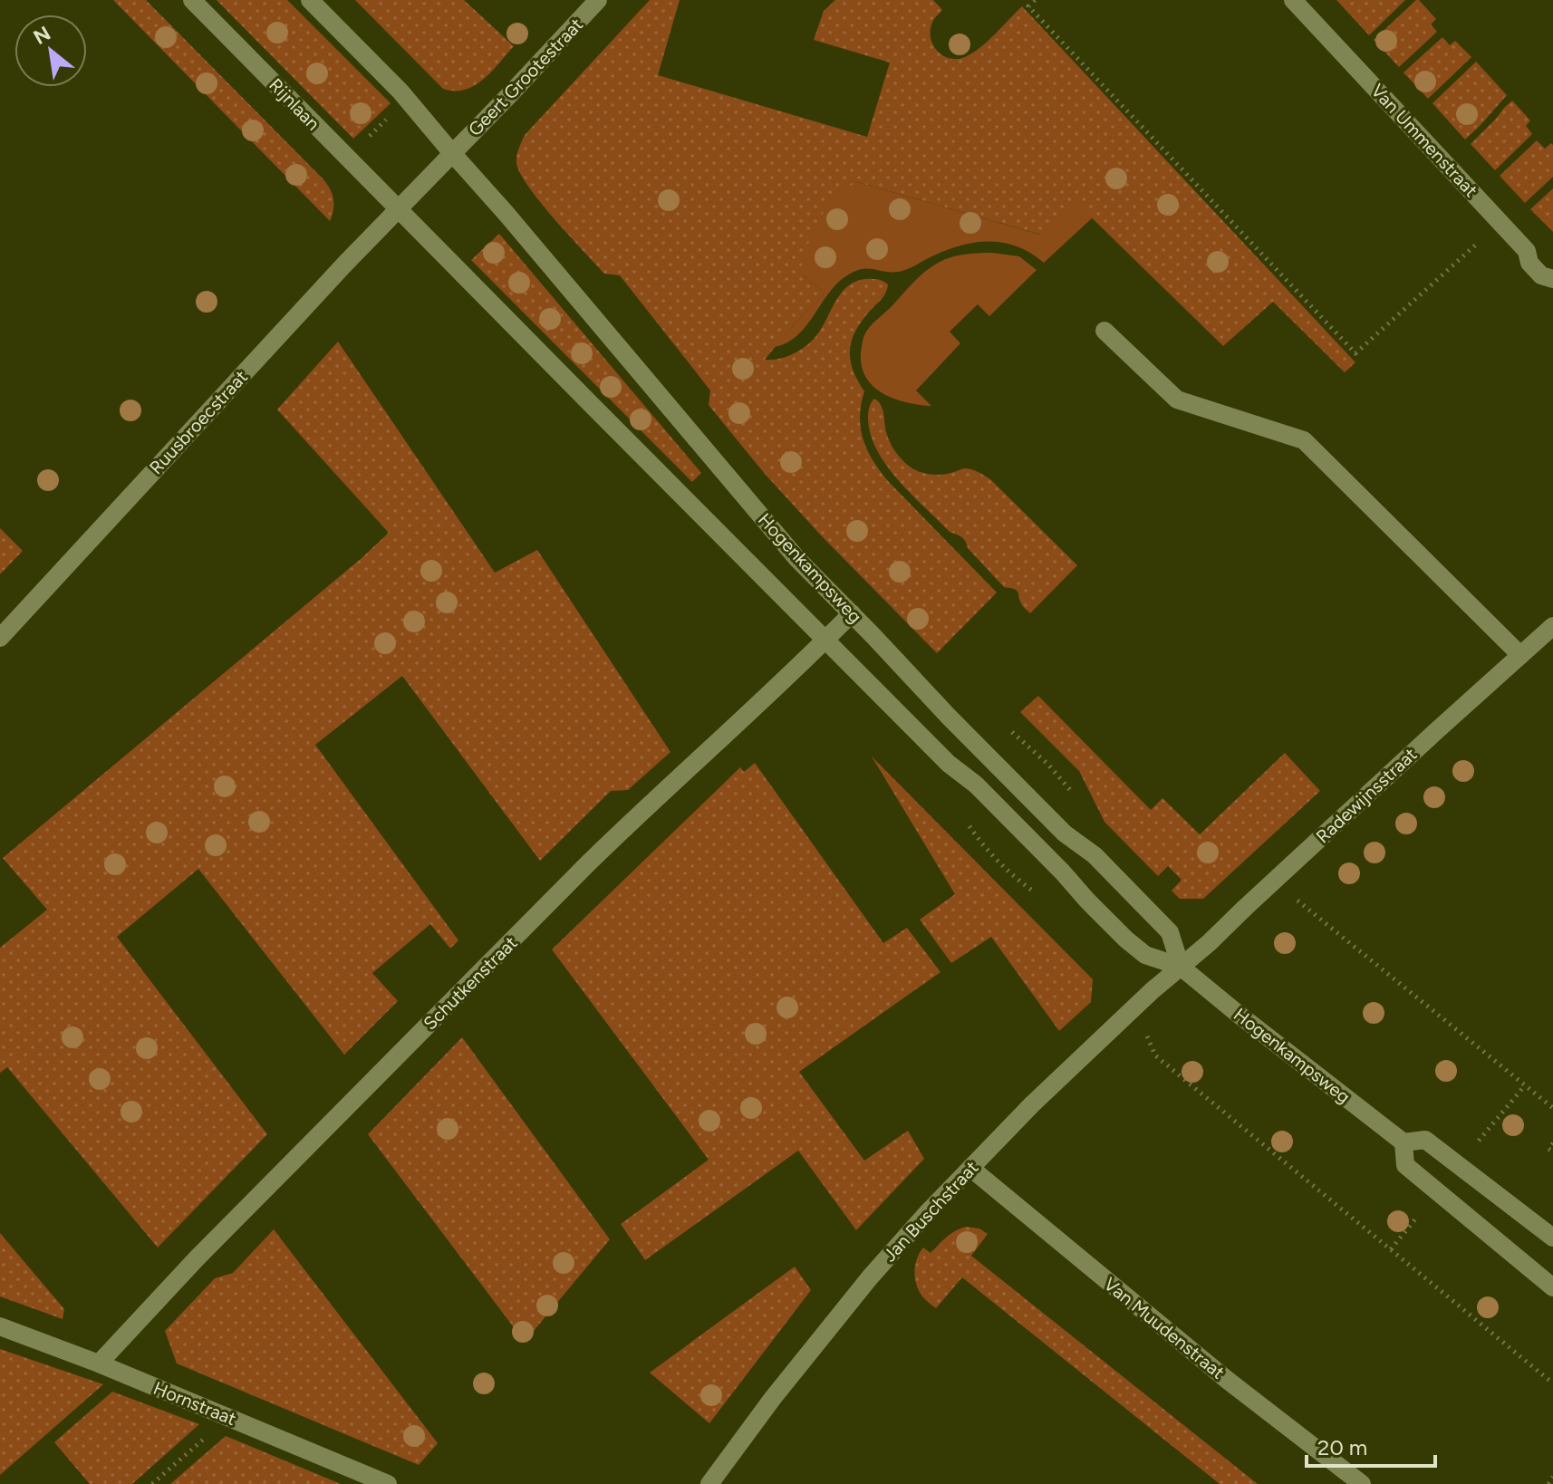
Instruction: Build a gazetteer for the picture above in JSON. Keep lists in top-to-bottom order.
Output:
{
  "streets": {
    "street": [
      "Geert Grootestraat",
      "Rijnlaan",
      "Van Ummenstraat",
      "Ruusbroecstraat",
      "Hogenkampsweg",
      "Radewijnsstraat",
      "Schutkenstraat",
      "Jan Buschstraat",
      "Van Muudenstraat",
      "Hornstraat"
    ]
  },
  "crossings": [
    ["Geert Grootestraat", "Rijnlaan"],
    ["Geert Grootestraat", "Ruusbroecstraat"],
    ["Geert Grootestraat", "Hogenkampsweg"],
    ["Rijnlaan", "Ruusbroecstraat"],
    ["Rijnlaan", "Hogenkampsweg"],
    ["Ruusbroecstraat", "Hogenkampsweg"],
    ["Hogenkampsweg", "Radewijnsstraat"],
    ["Hogenkampsweg", "Schutkenstraat"],
    ["Hogenkampsweg", "Jan Buschstraat"],
    ["Radewijnsstraat", "Jan Buschstraat"],
    ["Schutkenstraat", "Hornstraat"],
    ["Jan Buschstraat", "Van Muudenstraat"]
  ],
  "scale_bar": "20 m",
  "north": "top left"
}
